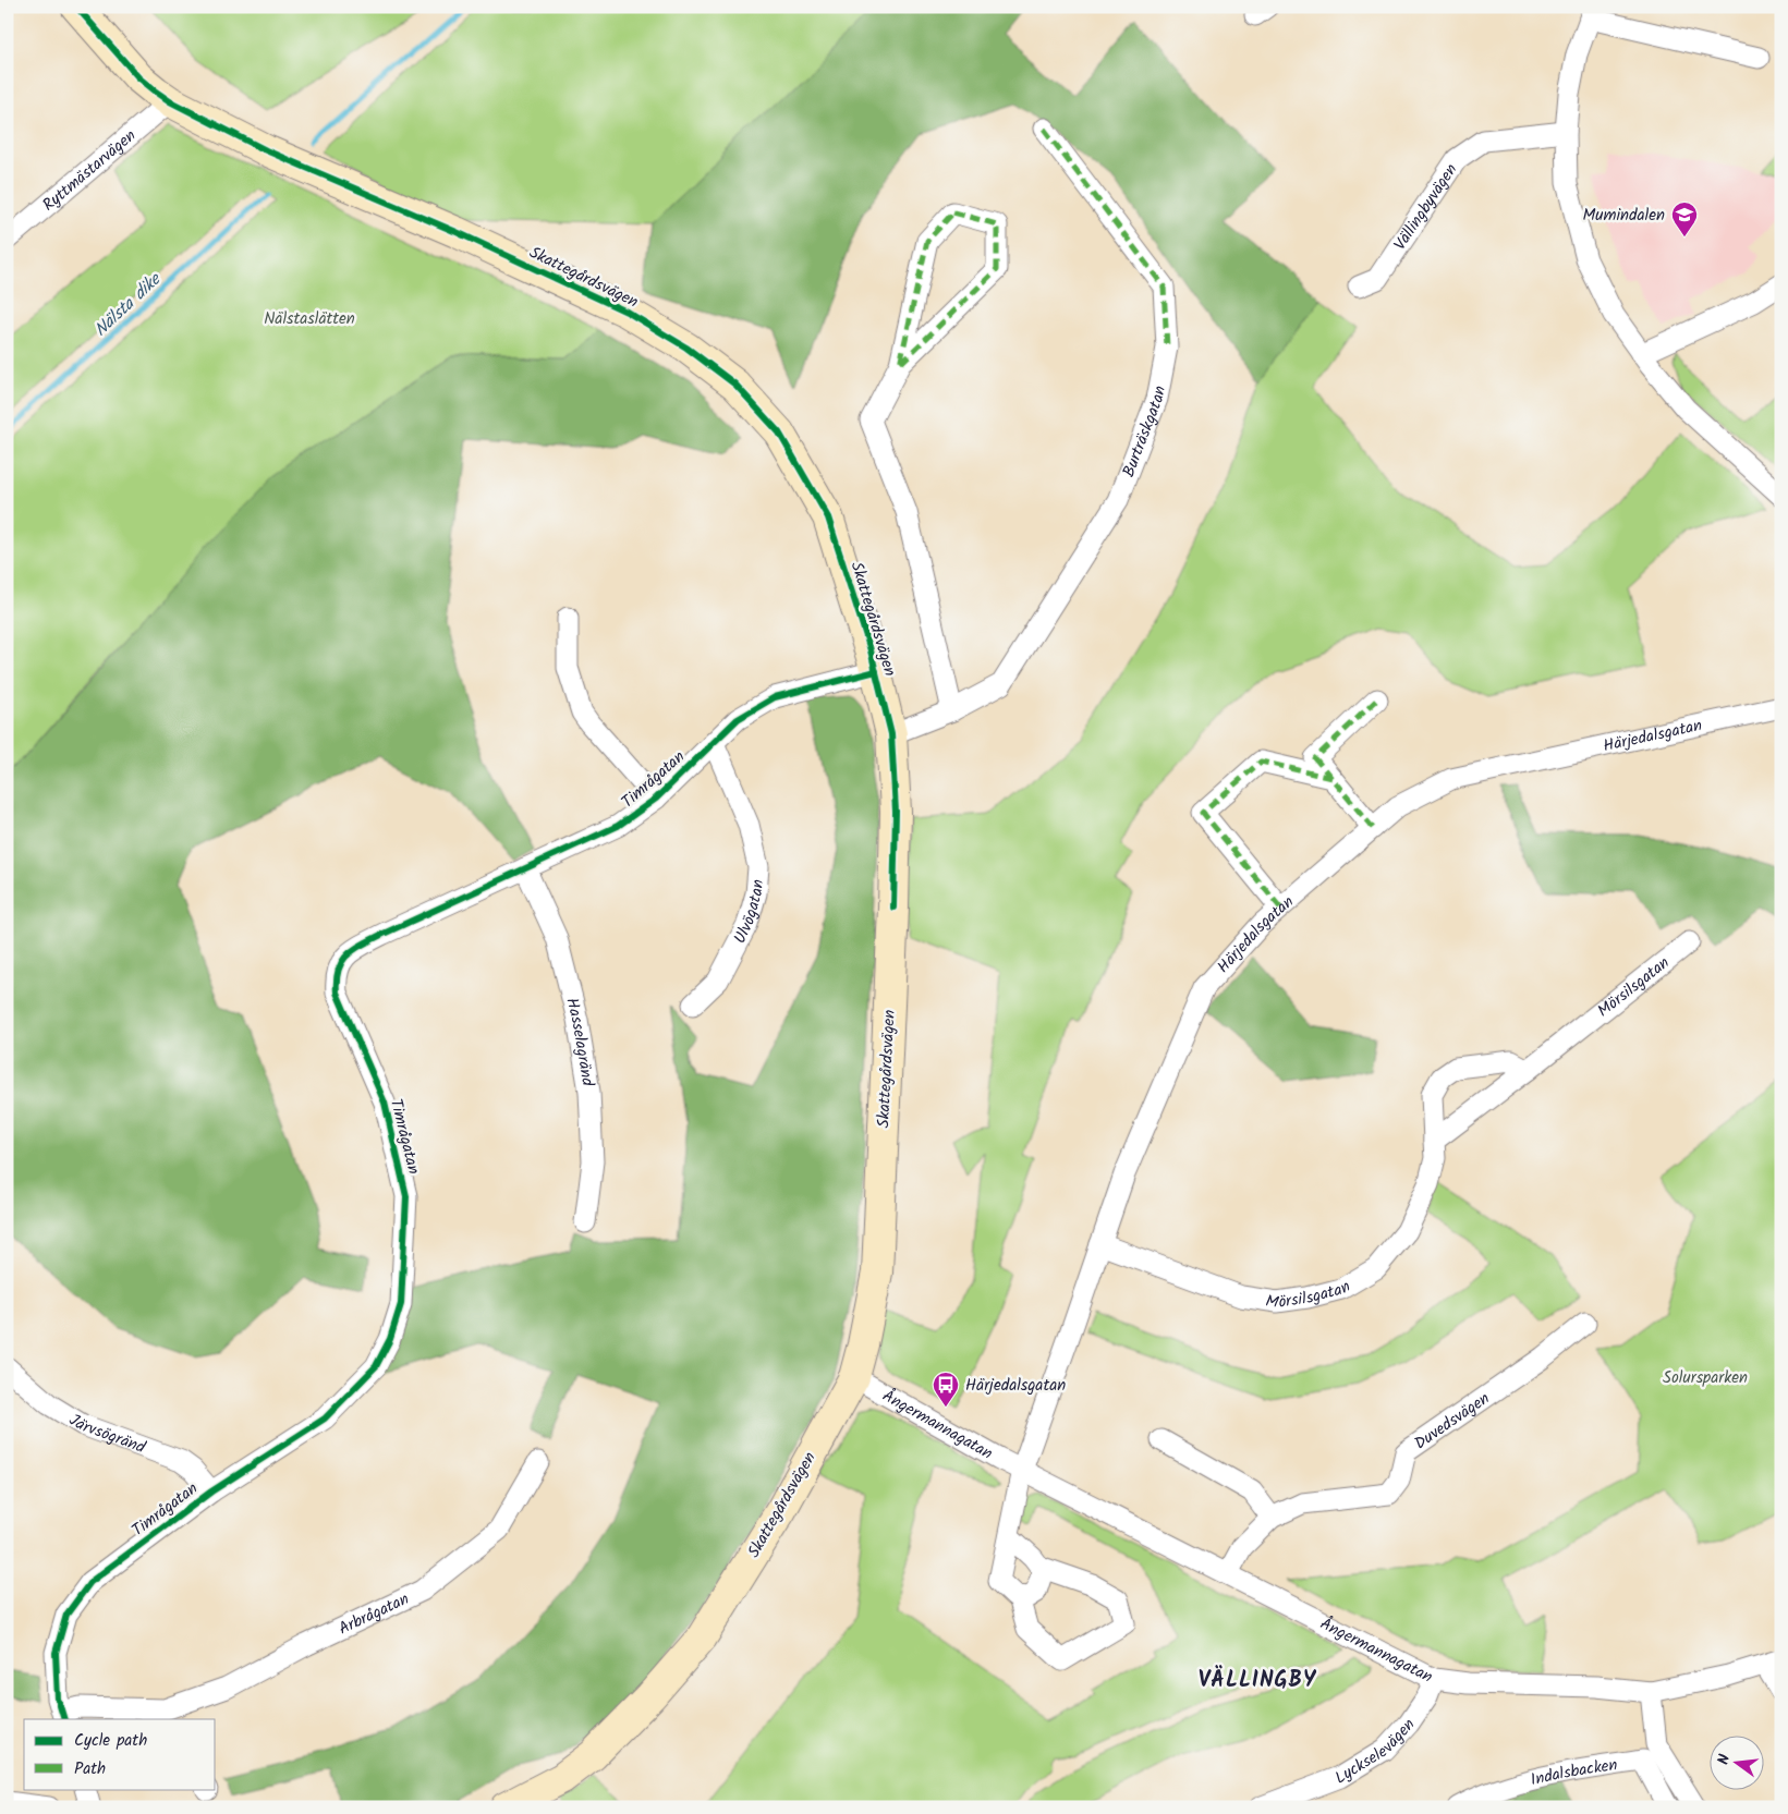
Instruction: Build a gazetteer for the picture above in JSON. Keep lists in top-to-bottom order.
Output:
{
  "streets": {
    "street": [
      "Ryttmästarvägen",
      "Vällingbyvägen",
      "Skattegårdsvägen",
      "Burträskgatan",
      "Härjedalsgatan",
      "Timrågatan",
      "Ulvögatan",
      "Mörsilsgatan",
      "Hasselagränd",
      "Duvedsvägen",
      "Ångermannagatan",
      "Järvsögränd",
      "Arbrågatan",
      "Lyckselevägen",
      "Indalsbacken"
    ]
  },
  "crossings": [
    ["Ryttmästarvägen", "Skattegårdsvägen"],
    ["Skattegårdsvägen", "Burträskgatan"],
    ["Skattegårdsvägen", "Timrågatan"],
    ["Skattegårdsvägen", "Ångermannagatan"],
    ["Härjedalsgatan", "Mörsilsgatan"],
    ["Härjedalsgatan", "Ångermannagatan"],
    ["Timrågatan", "Ulvögatan"],
    ["Timrågatan", "Hasselagränd"],
    ["Timrågatan", "Järvsögränd"],
    ["Timrågatan", "Arbrågatan"],
    ["Duvedsvägen", "Ångermannagatan"],
    ["Ångermannagatan", "Lyckselevägen"]
  ],
  "districts": ["VÄLLINGBY"],
  "water": ["Nälsta dike"],
  "parks": ["Nälstaslätten", "Solursparken"],
  "places": {
    "school or university": ["Mumindalen"],
    "bus stop": ["Härjedalsgatan"]
  },
  "legend": ["Cycle path", "Path"],
  "north": "left"
}
